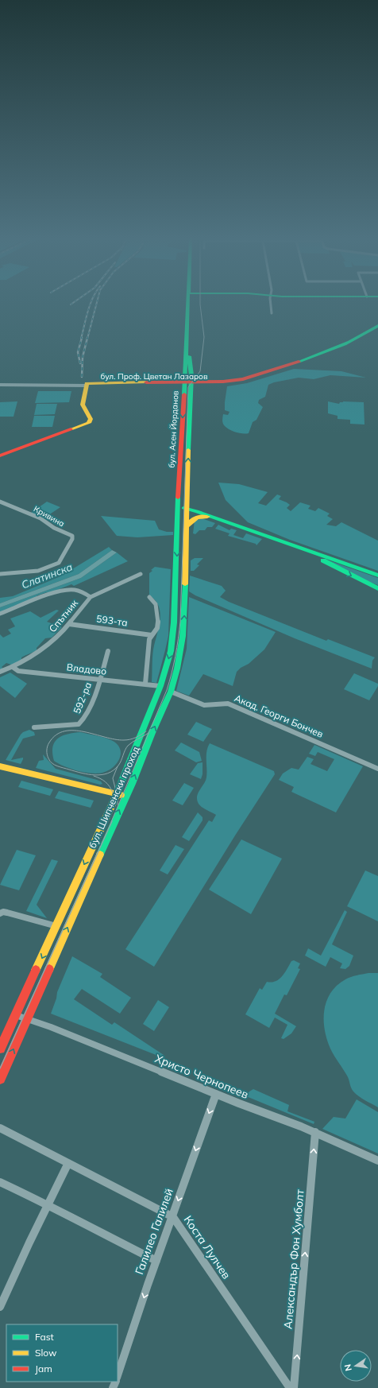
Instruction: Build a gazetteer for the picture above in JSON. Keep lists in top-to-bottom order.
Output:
{
  "streets": {
    "main road": ["бул. Проф. Цветан Лазаров", "бул. Асен Йорданов", "бул. Шипченски проход"],
    "street": [
      "Кривина",
      "Спътник",
      "593-та",
      "Владово",
      "592-ра",
      "Акад. Георги Бончев",
      "Христо Чернопеев",
      "Галилео Галилей",
      "Коста Лулчев",
      "Александър Фон Хумболт"
    ]
  },
  "crossings": [
    ["бул. Проф. Цветан Лазаров", "бул. Асен Йорданов"],
    ["бул. Асен Йорданов", "бул. Шипченски проход"],
    ["Спътник", "593-та"],
    ["Спътник", "Владово"],
    ["Владово", "592-ра"],
    ["Владово", "бул. Шипченски проход"],
    ["Акад. Георги Бончев", "бул. Шипченски проход"],
    ["бул. Шипченски проход", "Христо Чернопеев"],
    ["Христо Чернопеев", "Галилео Галилей"],
    ["Христо Чернопеев", "Александър Фон Хумболт"],
    ["Галилео Галилей", "Коста Лулчев"]
  ],
  "one_way": ["Галилео Галилей", "Александър Фон Хумболт"],
  "water": ["Слатинска"],
  "legend": ["Fast", "Slow", "Jam"],
  "north": "left"
}
